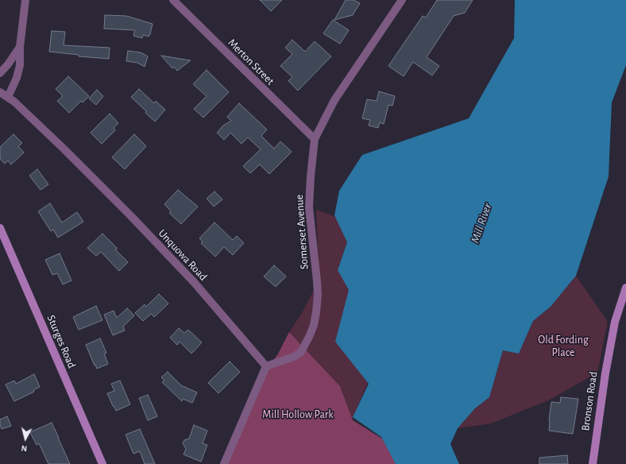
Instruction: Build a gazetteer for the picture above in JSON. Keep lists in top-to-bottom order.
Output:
{
  "streets": {
    "main road": ["Sturges Road", "Bronson Road"],
    "street": ["Merton Street", "Somerset Avenue", "Unquowa Road"]
  },
  "crossings": [
    ["Merton Street", "Somerset Avenue"],
    ["Somerset Avenue", "Unquowa Road"]
  ],
  "water": ["Mill River"],
  "parks": ["Old Fording Place", "Mill Hollow Park"],
  "north": "bottom"
}
